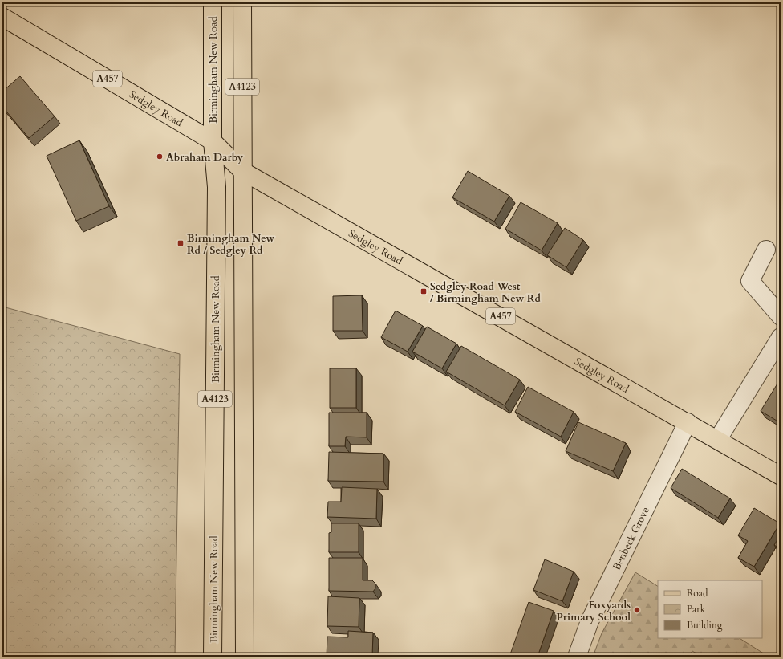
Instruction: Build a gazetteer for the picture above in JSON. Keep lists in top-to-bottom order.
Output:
{
  "streets": {
    "main road": [
      "Birmingham New Road",
      "A457",
      "A4123",
      "Sedgley Road"
    ],
    "street": ["Benbeck Grove"]
  },
  "crossings": [
    ["Birmingham New Road", "Sedgley Road"],
    ["A4123", "Sedgley Road"],
    ["Sedgley Road", "Benbeck Grove"]
  ],
  "places": {
    "other": ["Abraham Darby", "Foxyards Primary School"],
    "transit": ["Birmingham New Rd / Sedgley Rd", "Sedgley Road West / Birmingham New Rd"]
  },
  "legend": ["Road", "Park", "Building"]
}
